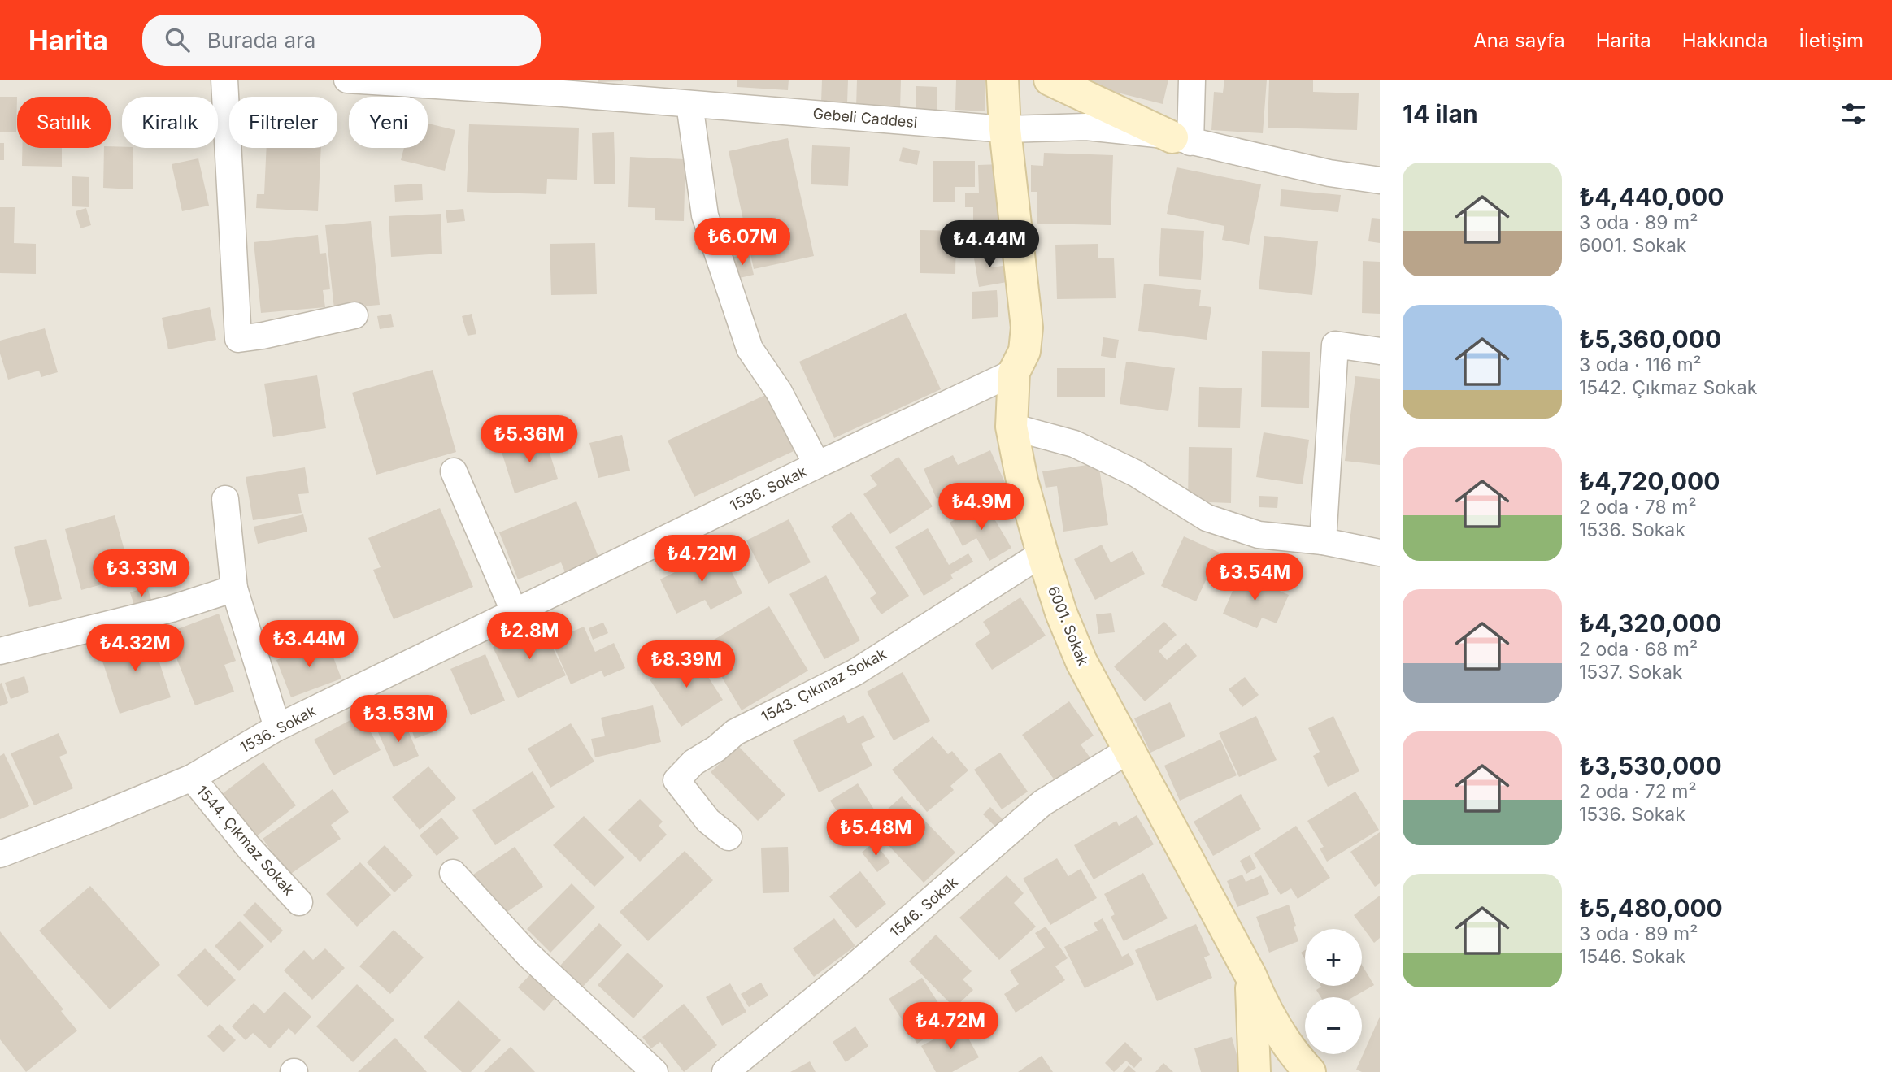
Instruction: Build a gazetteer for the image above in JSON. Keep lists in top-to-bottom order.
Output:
{
  "streets": {
    "street": [
      "Gebeli Caddesi",
      "1536. Sokak",
      "6001. Sokak",
      "1543. Çıkmaz Sokak",
      "1544. Çıkmaz Sokak",
      "1546. Sokak"
    ]
  },
  "crossings": [
    ["Gebeli Caddesi", "6001. Sokak"],
    ["1536. Sokak", "6001. Sokak"],
    ["1536. Sokak", "1544. Çıkmaz Sokak"],
    ["6001. Sokak", "1543. Çıkmaz Sokak"],
    ["6001. Sokak", "1546. Sokak"]
  ],
  "page": {
    "header": "Harita",
    "search": "Burada ara",
    "nav": [
      "Ana sayfa",
      "Harita",
      "Hakkında",
      "İletişim"
    ],
    "heading": "14 ilan",
    "chip": [
      "Satılık",
      "Kiralık",
      "Filtreler",
      "Yeni"
    ],
    "list": [
      {
        "name": "₺4,440,000",
        "note": "3 oda · 89 m² · 6001. Sokak"
      },
      {
        "name": "₺5,360,000",
        "note": "3 oda · 116 m² · 1542. Çıkmaz Sokak"
      },
      {
        "name": "₺4,720,000",
        "note": "2 oda · 78 m² · 1536. Sokak"
      },
      {
        "name": "₺4,320,000",
        "note": "2 oda · 68 m² · 1537. Sokak"
      },
      {
        "name": "₺3,530,000",
        "note": "2 oda · 72 m² · 1536. Sokak"
      },
      {
        "name": "₺5,480,000",
        "note": "3 oda · 89 m² · 1546. Sokak"
      }
    ],
    "price": [
      "₺6.07M",
      "₺4.44M",
      "₺5.36M",
      "₺4.9M",
      "₺4.72M",
      "₺3.33M",
      "₺3.54M",
      "₺2.8M",
      "₺3.44M",
      "₺4.32M",
      "₺8.39M",
      "₺3.53M",
      "₺5.48M",
      "₺4.72M"
    ],
    "map_buttons": ["+", "−"]
  }
}
